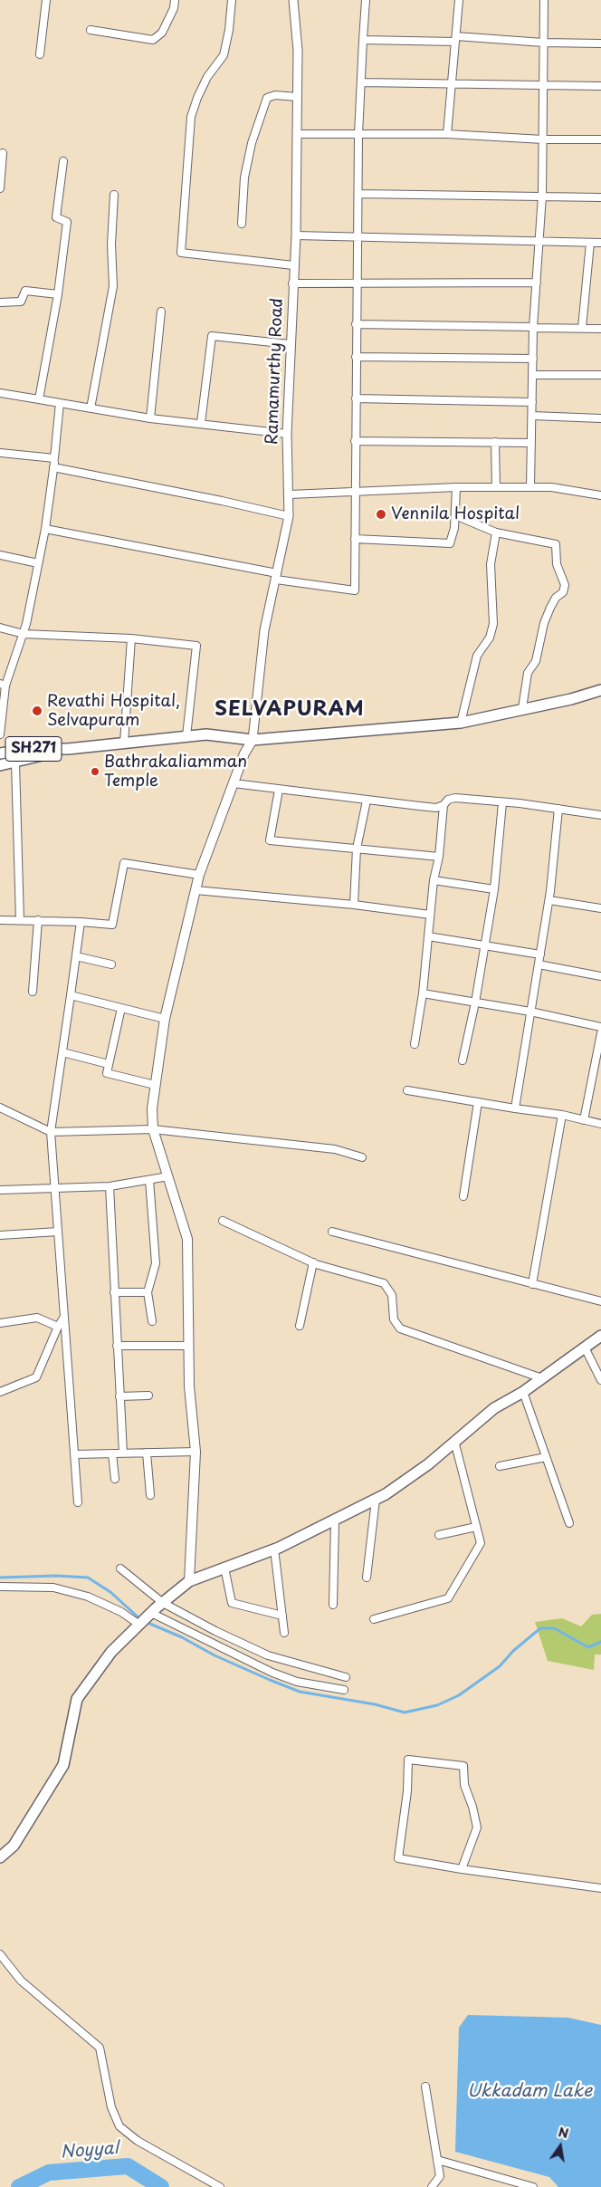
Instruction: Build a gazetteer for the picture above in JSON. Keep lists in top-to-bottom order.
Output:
{
  "streets": {
    "main road": ["SH271"],
    "street": ["Ramamurthy Road"]
  },
  "crossings": [
    ["Ramamurthy Road", "SH271"]
  ],
  "districts": ["SELVAPURAM"],
  "water": ["Ukkadam Lake", "Noyyal"],
  "places": ["Vennila Hospital", "Revathi Hospital, Selvapuram", "Bathrakaliamman Temple"],
  "north": "top"
}
